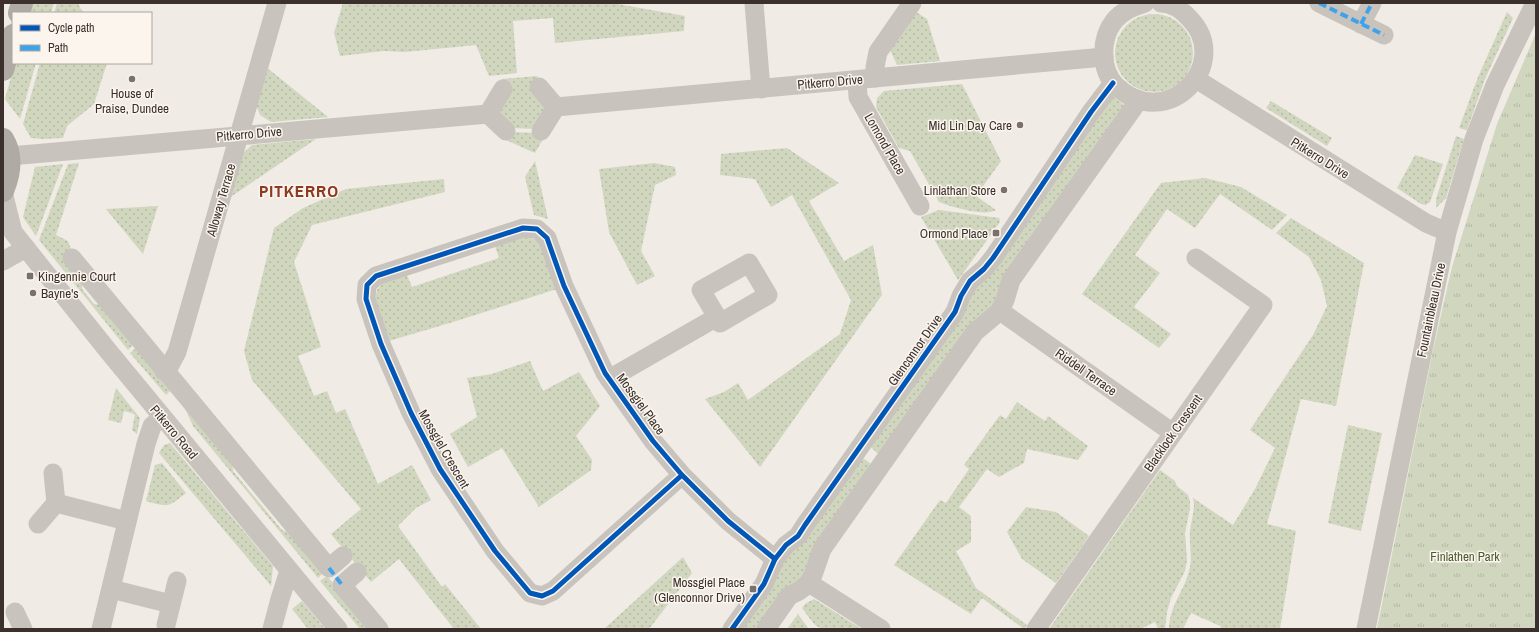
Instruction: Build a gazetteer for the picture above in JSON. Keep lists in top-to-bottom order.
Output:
{
  "streets": {
    "street": [
      "Pitkerro Drive",
      "Lomond Place",
      "Alloway Terrace",
      "Fountainbleau Drive",
      "Glenconnor Drive",
      "Riddell Terrace",
      "Mossgiel Place",
      "Pitkerro Road",
      "Blacklock Crescent",
      "Mossgiel Crescent"
    ]
  },
  "crossings": [
    ["Pitkerro Drive", "Lomond Place"],
    ["Pitkerro Drive", "Alloway Terrace"],
    ["Pitkerro Drive", "Fountainbleau Drive"],
    ["Glenconnor Drive", "Mossgiel Place"],
    ["Riddell Terrace", "Blacklock Crescent"],
    ["Mossgiel Place", "Mossgiel Crescent"]
  ],
  "districts": ["PITKERRO"],
  "parks": ["Finlathen Park"],
  "places": {
    "other": [
      "House of Praise, Dundee",
      "Mid Lin Day Care",
      "Linlathan Store",
      "Bayne's"
    ],
    "transit": ["Ormond Place", "Kingennie Court", "Mossgiel Place (Glenconnor Drive)"]
  },
  "legend": ["Cycle path", "Path"]
}
